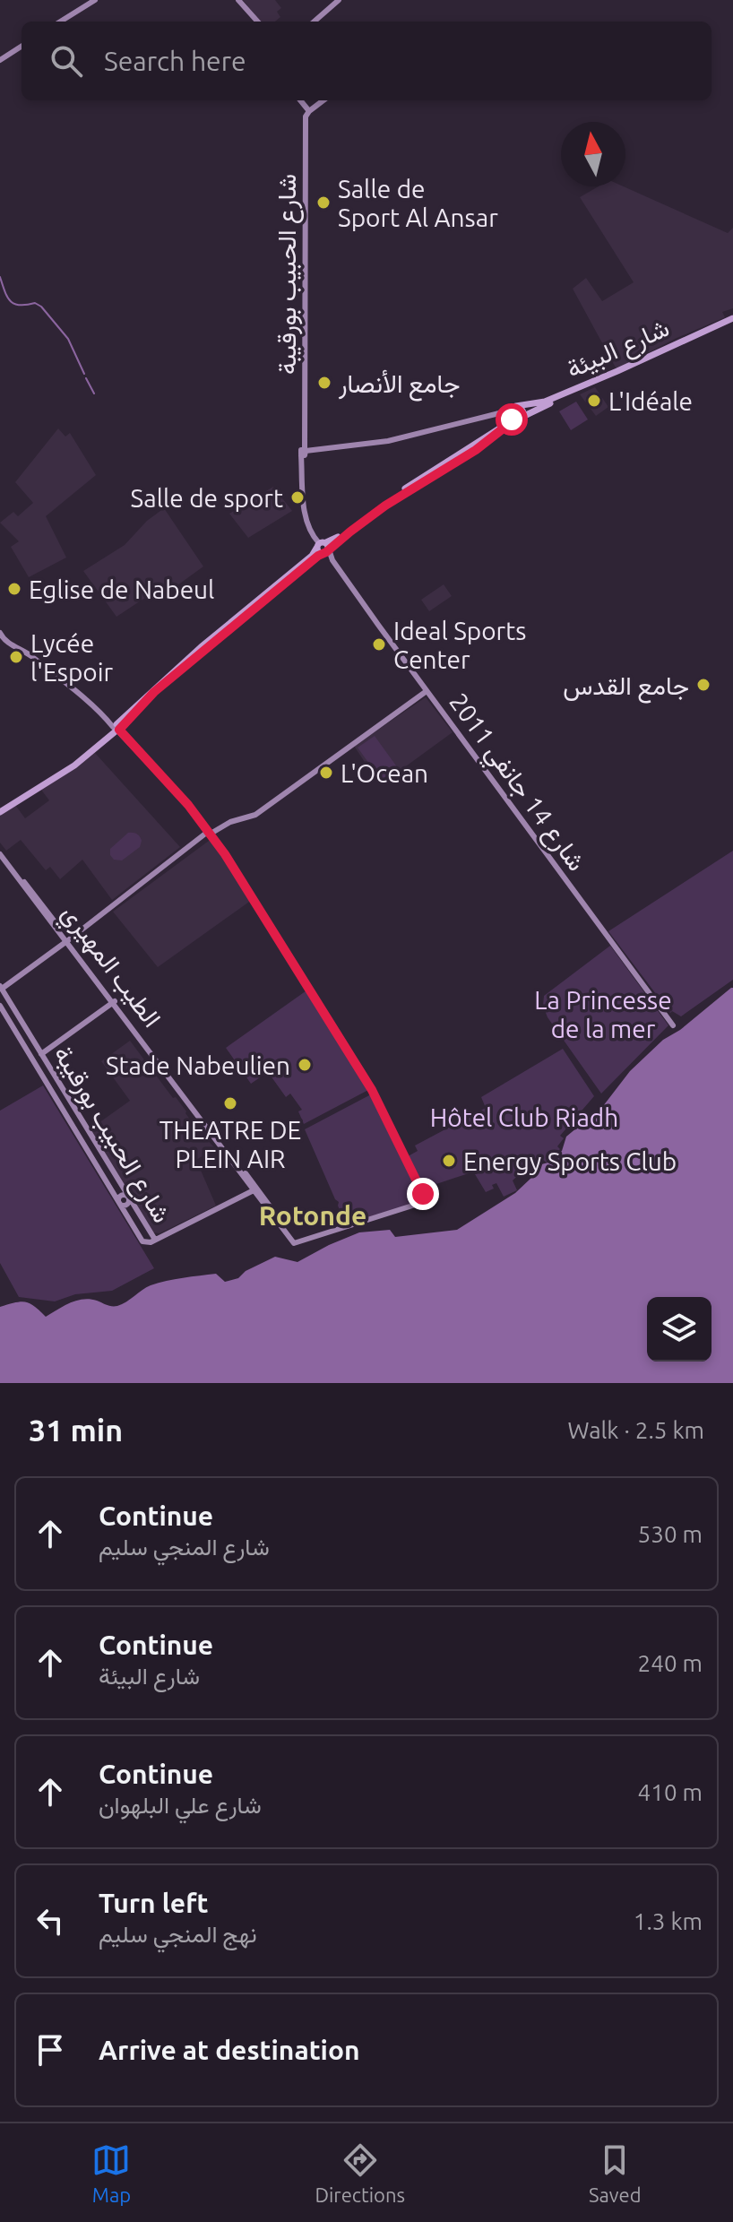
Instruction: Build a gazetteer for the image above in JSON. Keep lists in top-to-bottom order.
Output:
{
  "streets": {
    "main road": ["شارع البيئة"],
    "street": ["شارع الحبيب بورقيبة", "شارع 14 جانفي 2011", "الطيب المهيري"]
  },
  "crossings": [
    ["شارع الحبيب بورقيبة", "شارع 14 جانفي 2011"]
  ],
  "districts": ["Rotonde"],
  "parks": ["La Princesse de la mer", "Hôtel Club Riadh"],
  "places": [
    "Salle de Sport Al Ansar",
    "جامع الأنصار",
    "L'Idéale",
    "Salle de sport",
    "Eglise de Nabeul",
    "Ideal Sports Center",
    "Lycée l'Espoir",
    "جامع القدس",
    "L'Ocean",
    "Stade Nabeulien",
    "THEATRE DE PLEIN AIR",
    "Energy Sports Club"
  ],
  "north": "top",
  "page": {
    "search": "Search here",
    "heading": ["31 min", "Walk · 2.5 km"],
    "list": [
      ["Continue", "شارع المنجي سليم", "530 m"],
      ["Continue", "شارع البيئة", "240 m"],
      ["Continue", "شارع علي البلهوان", "410 m"],
      ["Turn left", "نهج المنجي سليم", "1.3 km"],
      "Arrive at destination"
    ],
    "nav": ["Map", "Directions", "Saved"]
  }
}
